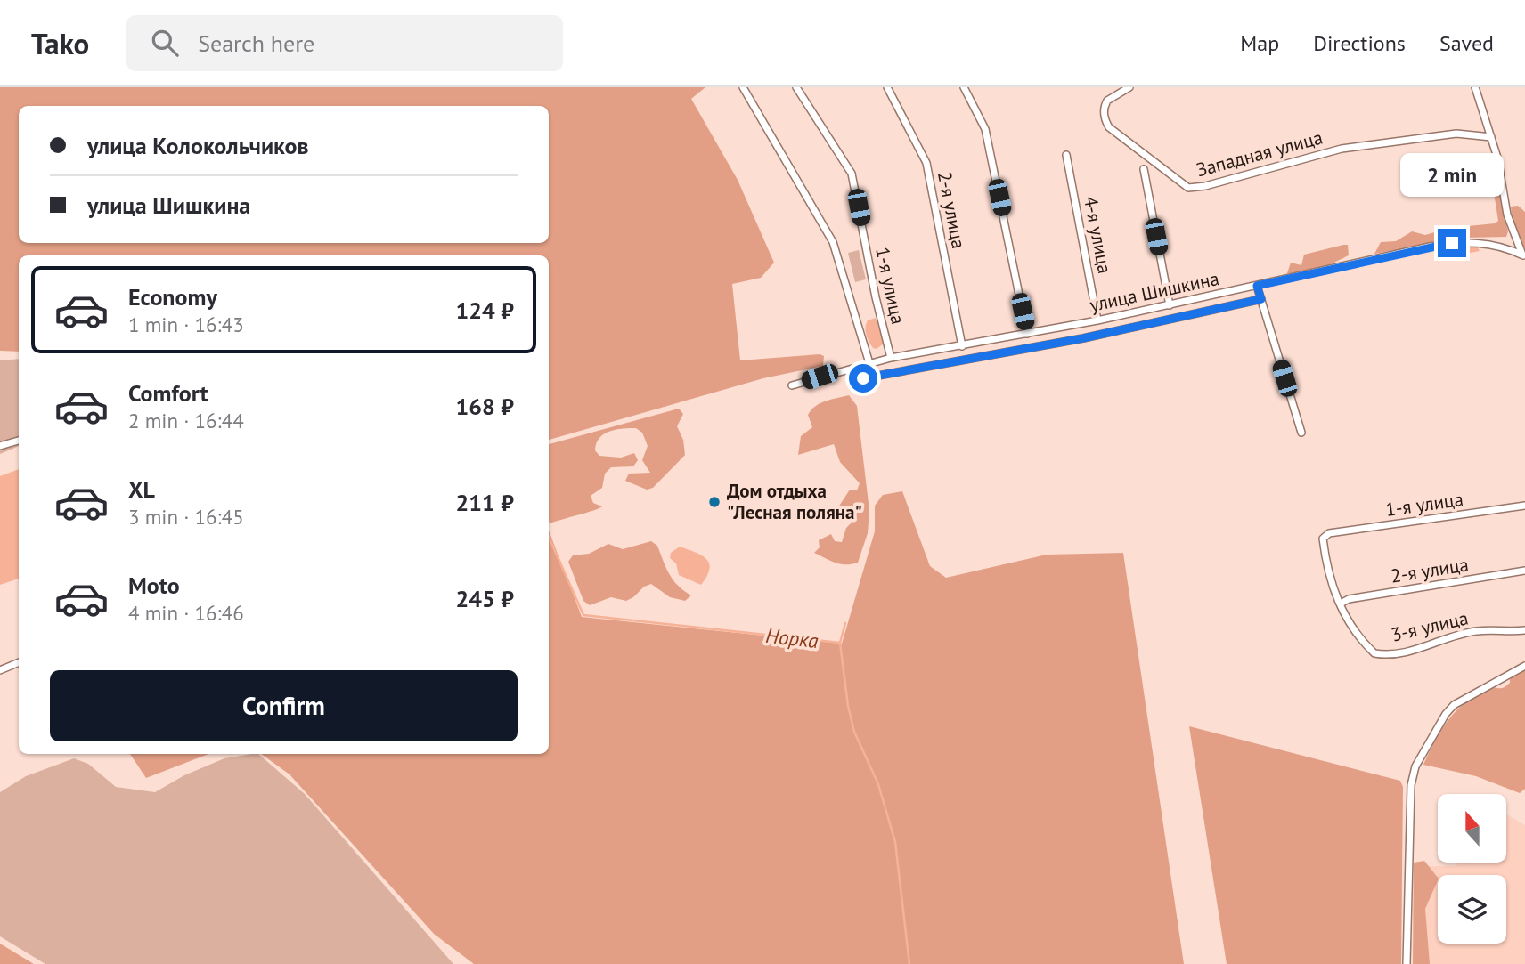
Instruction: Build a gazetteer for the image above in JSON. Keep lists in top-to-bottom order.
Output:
{
  "streets": {
    "street": [
      "Западная улица",
      "2-я улица",
      "4-я улица",
      "1-я улица",
      "улица Шишкина",
      "3-я улица"
    ]
  },
  "crossings": [
    ["2-я улица", "1-я улица"],
    ["2-я улица", "улица Шишкина"],
    ["2-я улица", "3-я улица"],
    ["4-я улица", "улица Шишкина"],
    ["1-я улица", "улица Шишкина"],
    ["1-я улица", "3-я улица"]
  ],
  "water": ["Норка"],
  "places": ["Дом отдыха \"Лесная поляна\""],
  "north": "top",
  "page": {
    "header": "Tako",
    "search": "Search here",
    "nav": ["Map", "Directions", "Saved"],
    "banner": ["улица Колокольчиков", "улица Шишкина"],
    "bubble": "2 min",
    "list": [
      {
        "name": "Economy",
        "note": "1 min · 16:43",
        "value": "124 ₽"
      },
      {
        "name": "Comfort",
        "note": "2 min · 16:44",
        "value": "168 ₽"
      },
      {
        "name": "XL",
        "note": "3 min · 16:45",
        "value": "211 ₽"
      },
      {
        "name": "Moto",
        "note": "4 min · 16:46",
        "value": "245 ₽"
      }
    ],
    "buttons": "Confirm"
  }
}
